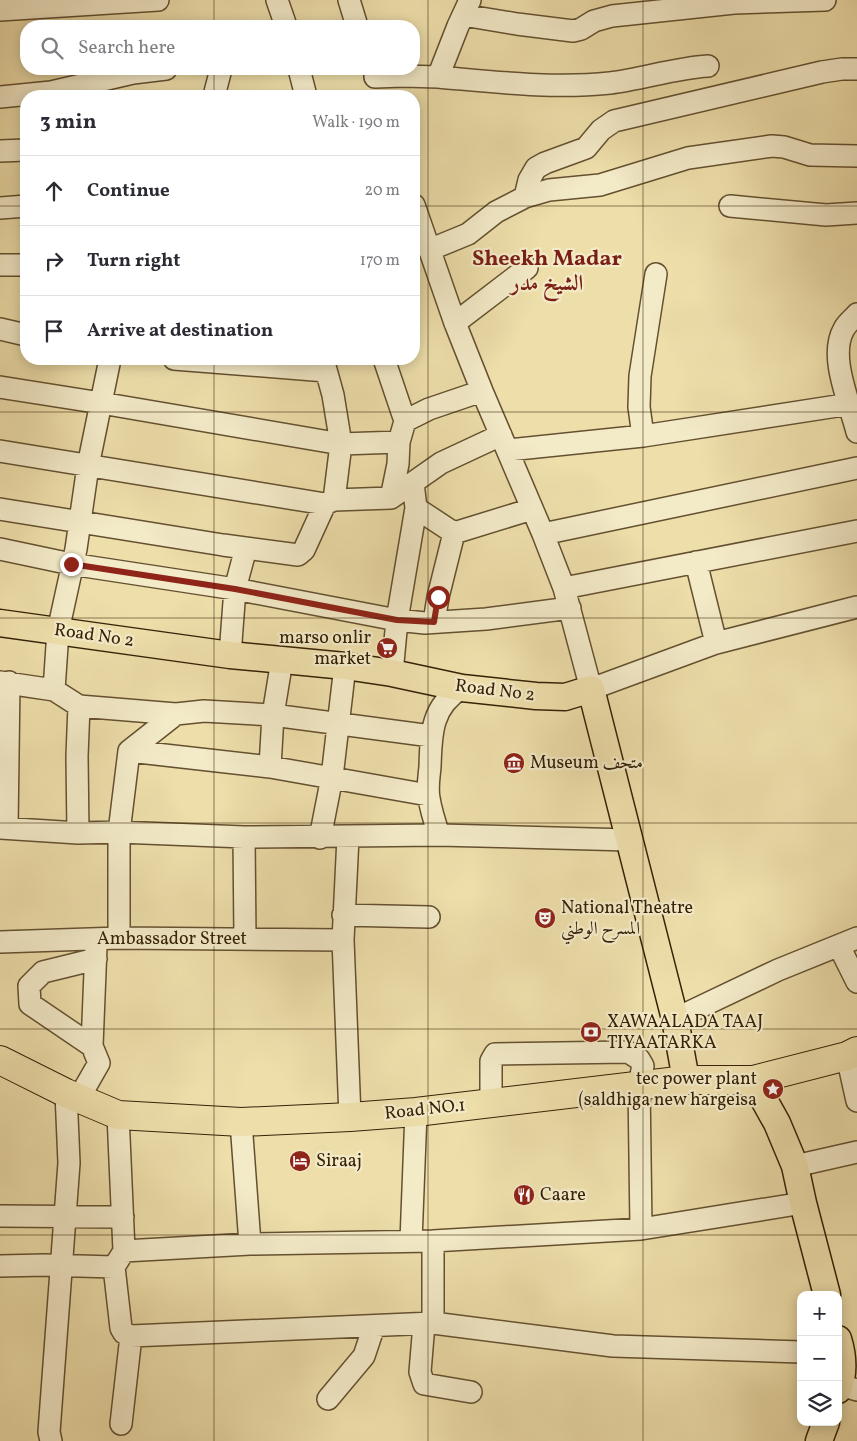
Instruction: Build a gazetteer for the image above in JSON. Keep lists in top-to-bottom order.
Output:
{
  "streets": {
    "highway": ["Road NO.1"],
    "main road": ["Road No 2"],
    "street": ["Ambassador Street"]
  },
  "districts": ["Sheekh Madar الشيخ مدر"],
  "places": {
    "supermarket": ["marso onlir market"],
    "museum": ["Museum متحف"],
    "theatre": ["National Theatre المسرح الوطني"],
    "bank": ["XAWAALADA TAAJ TIYAATARKA"],
    "place": ["tec power plant (saldhiga new hargeisa"],
    "hotel": ["Siraaj"],
    "restaurant": ["Caare"]
  },
  "page": {
    "search": "Search here",
    "heading": ["3 min", "Walk · 190 m"],
    "list": [
      ["Continue", "20 m"],
      ["Turn right", "170 m"],
      "Arrive at destination"
    ],
    "map_buttons": ["+", "−"]
  }
}
